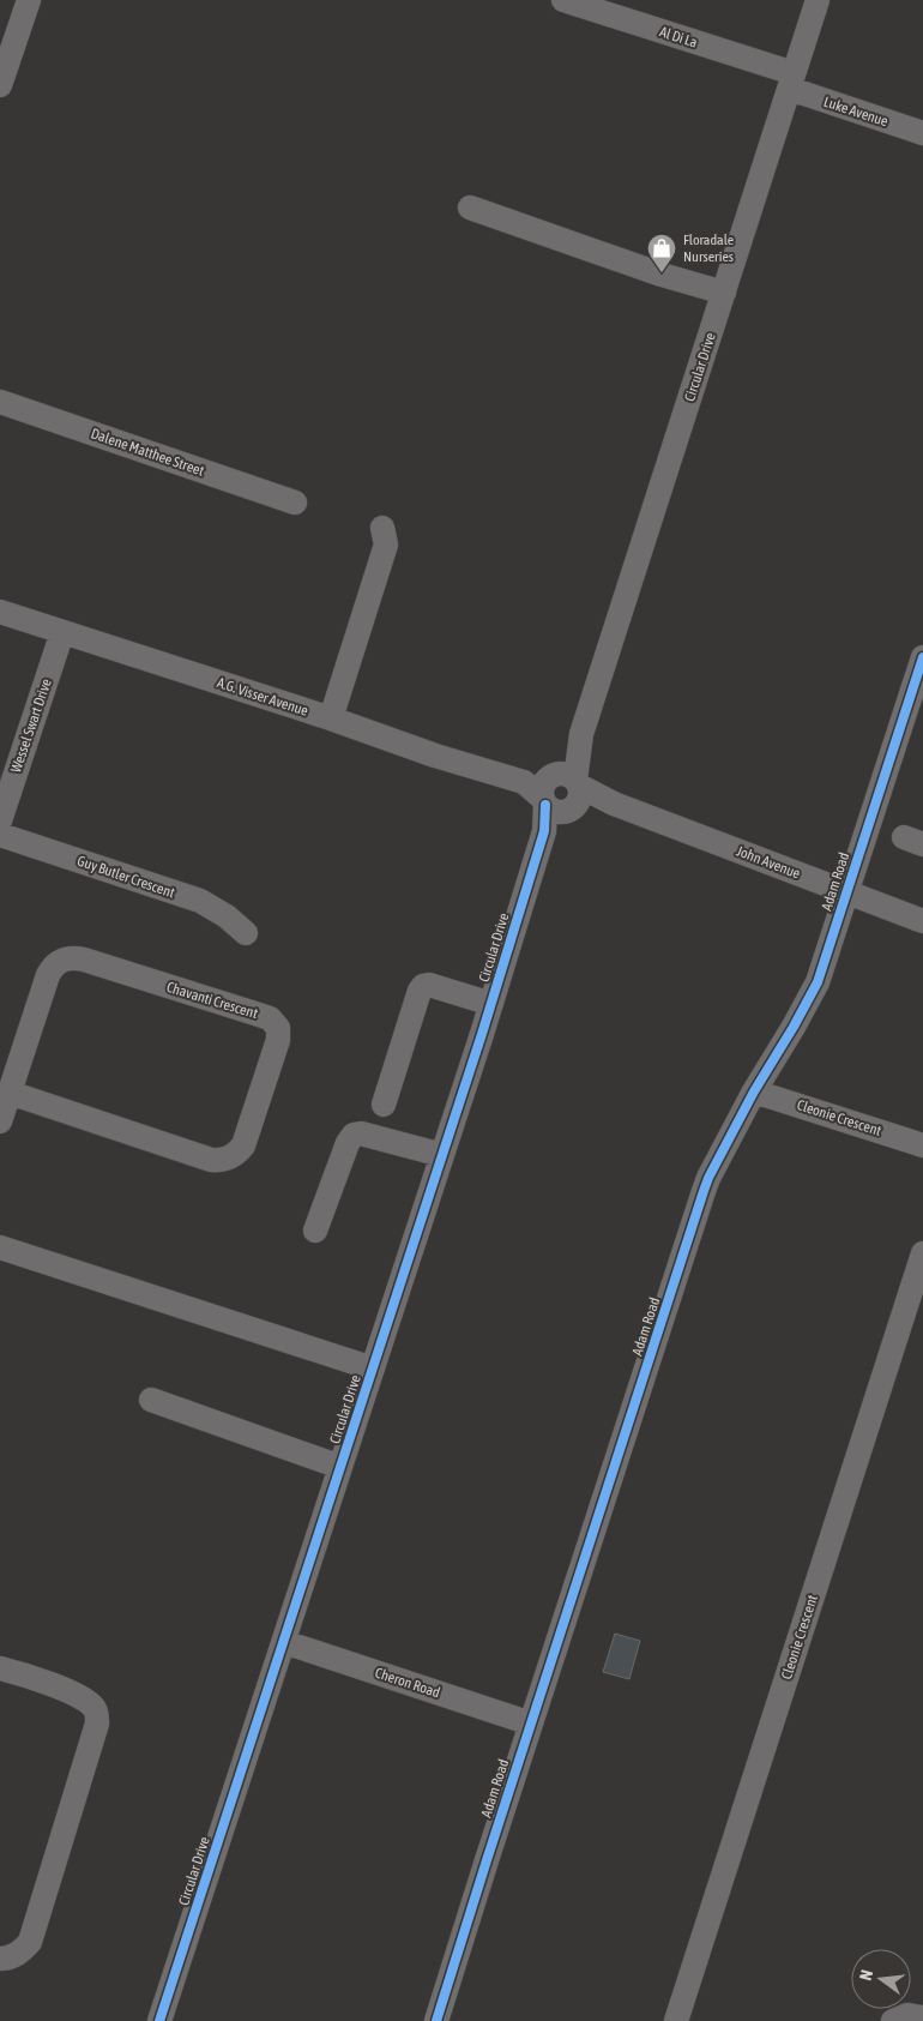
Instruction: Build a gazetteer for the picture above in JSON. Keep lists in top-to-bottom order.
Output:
{
  "streets": {
    "street": [
      "Al Di La",
      "Luke Avenue",
      "Circular Drive",
      "Dalene Matthee Street",
      "A.G. Visser Avenue",
      "Wessel Swart Drive",
      "John Avenue",
      "Guy Butler Crescent",
      "Adam Road",
      "Chavanti Crescent",
      "Cleonie Crescent",
      "Cheron Road"
    ]
  },
  "crossings": [
    ["Al Di La", "Luke Avenue"],
    ["Al Di La", "Circular Drive"],
    ["Luke Avenue", "Circular Drive"],
    ["Circular Drive", "A.G. Visser Avenue"],
    ["Circular Drive", "John Avenue"],
    ["Circular Drive", "Cheron Road"],
    ["A.G. Visser Avenue", "Wessel Swart Drive"],
    ["A.G. Visser Avenue", "John Avenue"],
    ["John Avenue", "Adam Road"],
    ["Adam Road", "Cleonie Crescent"],
    ["Adam Road", "Cheron Road"]
  ],
  "places": {
    "shop": ["Floradale Nurseries"]
  },
  "north": "left"
}
